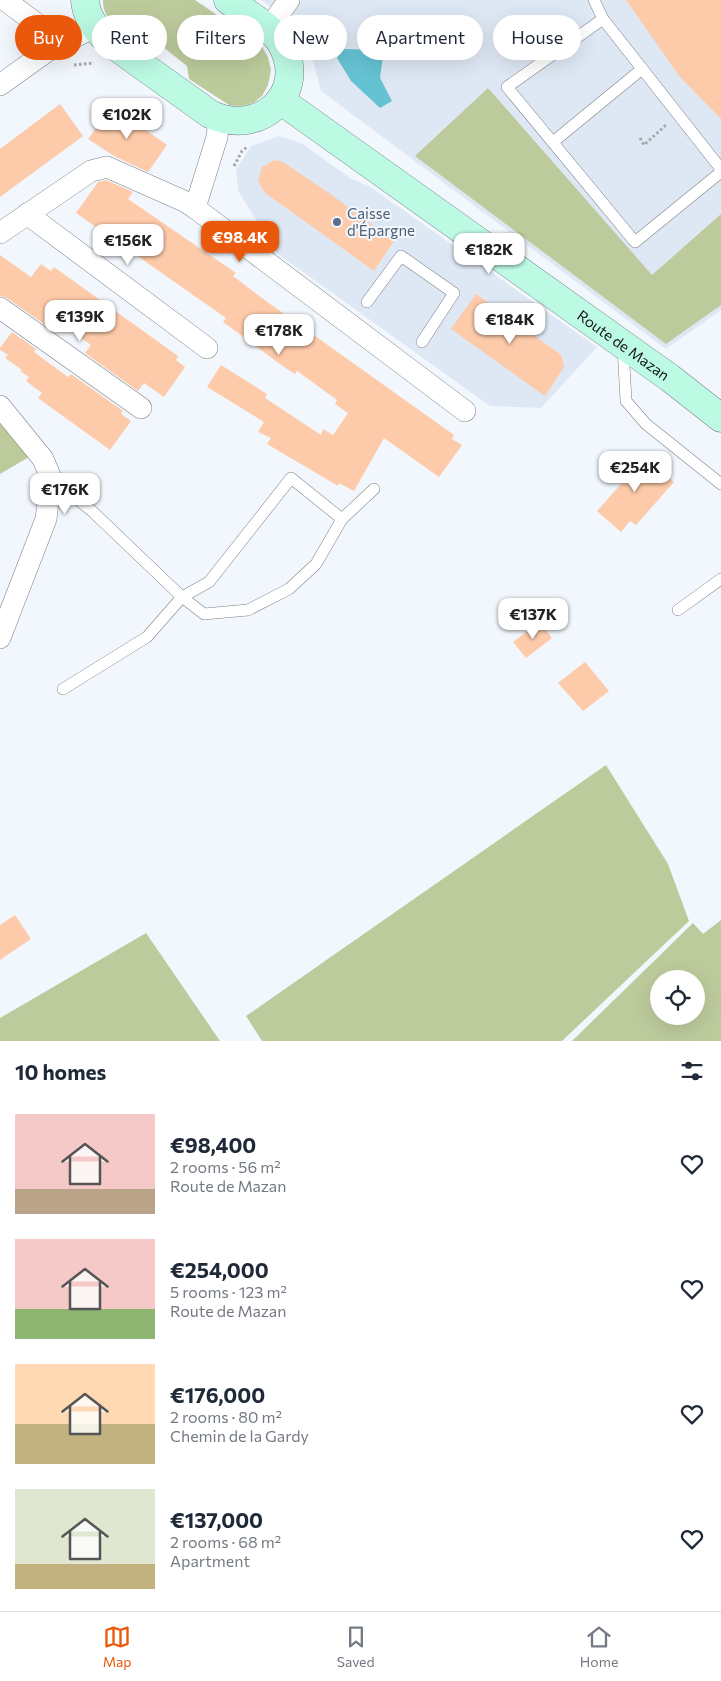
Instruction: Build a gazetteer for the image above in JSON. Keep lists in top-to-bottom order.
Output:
{
  "streets": {
    "main road": ["Route de Mazan"]
  },
  "places": ["Caisse d'Épargne"],
  "page": {
    "chip": [
      "Buy",
      "Rent",
      "Filters",
      "New",
      "Apartment",
      "House"
    ],
    "price": [
      "€102K",
      "€98.4K",
      "€156K",
      "€182K",
      "€139K",
      "€184K",
      "€178K",
      "€254K",
      "€176K",
      "€137K"
    ],
    "heading": "10 homes",
    "list": [
      {
        "name": "€98,400",
        "note": "2 rooms · 56 m² · Route de Mazan"
      },
      {
        "name": "€254,000",
        "note": "5 rooms · 123 m² · Route de Mazan"
      },
      {
        "name": "€176,000",
        "note": "2 rooms · 80 m² · Chemin de la Gardy"
      },
      {
        "name": "€137,000",
        "note": "2 rooms · 68 m² · Apartment"
      }
    ],
    "tabs": ["Map", "Saved", "Home"]
  }
}
